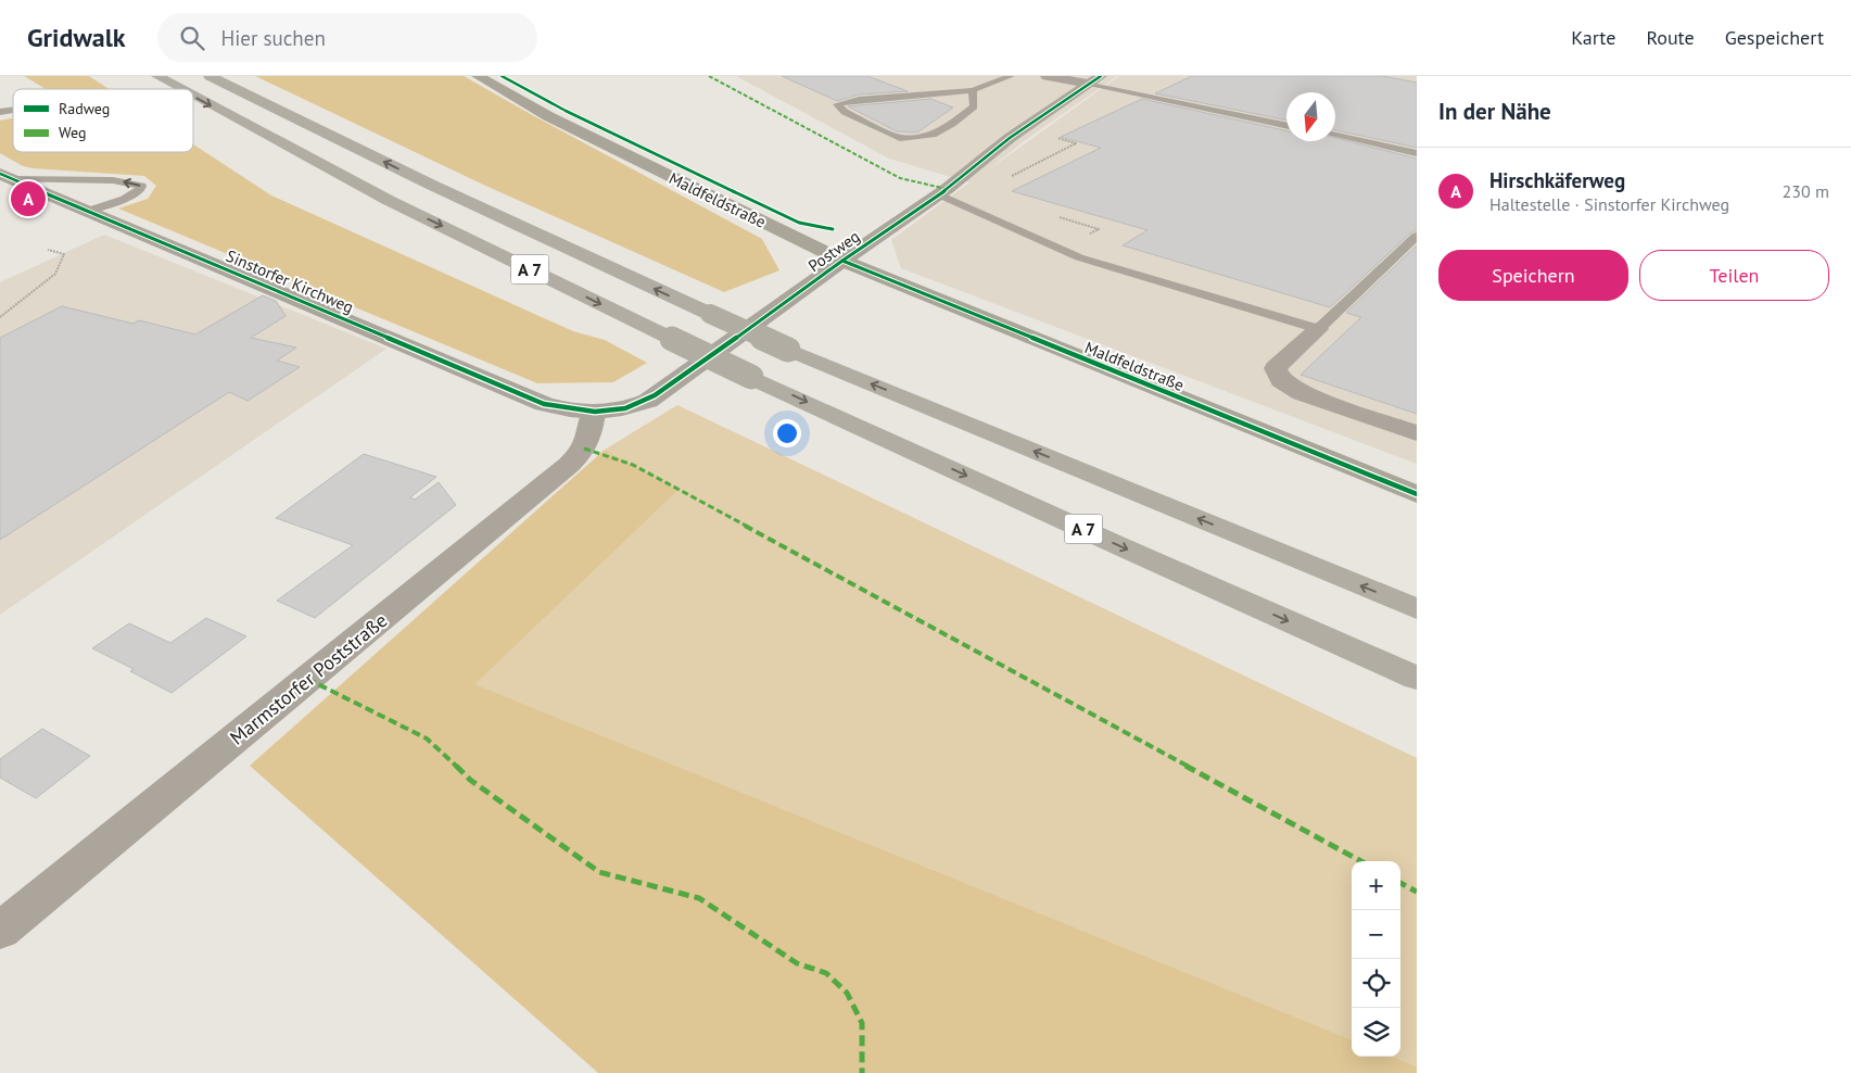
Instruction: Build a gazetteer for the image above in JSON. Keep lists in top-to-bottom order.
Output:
{
  "streets": {
    "highway": ["A 7"],
    "main road": ["Maldfeldstraße"],
    "street": ["Postweg", "Sinstorfer Kirchweg", "Marmstorfer Poststraße"]
  },
  "crossings": [
    ["Maldfeldstraße", "Postweg"],
    ["Postweg", "Sinstorfer Kirchweg"],
    ["Postweg", "Marmstorfer Poststraße"]
  ],
  "legend": ["Radweg", "Weg"],
  "north": "bottom",
  "page": {
    "header": "Gridwalk",
    "search": "Hier suchen",
    "nav": ["Karte", "Route", "Gespeichert"],
    "heading": "In der Nähe",
    "list": [
      {
        "mark": "A",
        "name": "Hirschkäferweg",
        "note": "Haltestelle · Sinstorfer Kirchweg",
        "value": "230 m"
      }
    ],
    "pins": "A",
    "buttons": ["Speichern", "Teilen"],
    "map_buttons": ["+", "−"]
  }
}
